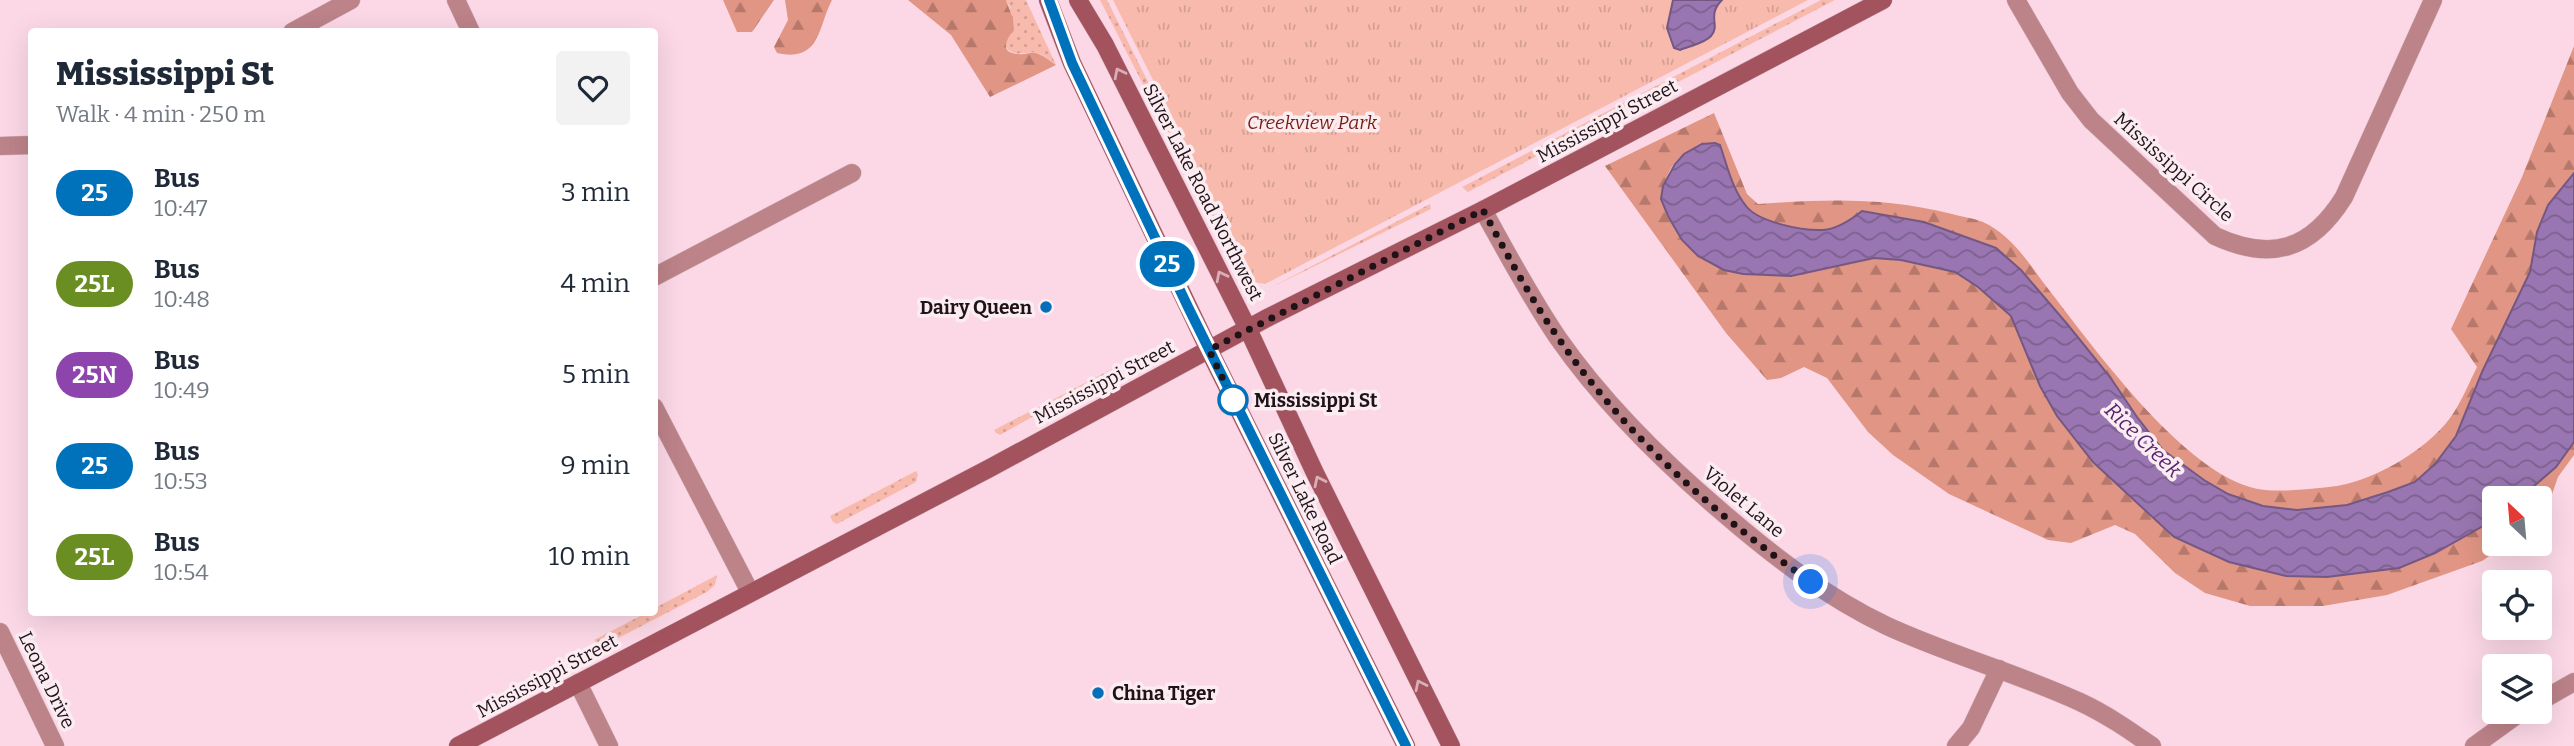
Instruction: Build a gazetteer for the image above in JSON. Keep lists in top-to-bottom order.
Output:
{
  "streets": {
    "main road": ["Mississippi Street", "Silver Lake Road Northwest", "Silver Lake Road"],
    "street": ["Mississippi Circle", "Violet Lane", "Leona Drive"]
  },
  "crossings": [
    ["Mississippi Street", "Silver Lake Road Northwest"],
    ["Mississippi Street", "Silver Lake Road"],
    ["Mississippi Street", "Violet Lane"]
  ],
  "one_way": ["Silver Lake Road Northwest"],
  "water": ["Rice Creek"],
  "parks": ["Creekview Park"],
  "places": ["Dairy Queen", "Mississippi St", "China Tiger"],
  "lines": ["bus line 25"],
  "north": "top left",
  "page": {
    "on_map": "25",
    "heading": ["Mississippi St", "Walk · 4 min · 250 m"],
    "list": [
      {
        "mark": "25",
        "name": "Bus",
        "note": "10:47",
        "value": "3 min"
      },
      {
        "mark": "25L",
        "name": "Bus",
        "note": "10:48",
        "value": "4 min"
      },
      {
        "mark": "25N",
        "name": "Bus",
        "note": "10:49",
        "value": "5 min"
      },
      {
        "mark": "25",
        "name": "Bus",
        "note": "10:53",
        "value": "9 min"
      },
      {
        "mark": "25L",
        "name": "Bus",
        "note": "10:54",
        "value": "10 min"
      }
    ]
  }
}
